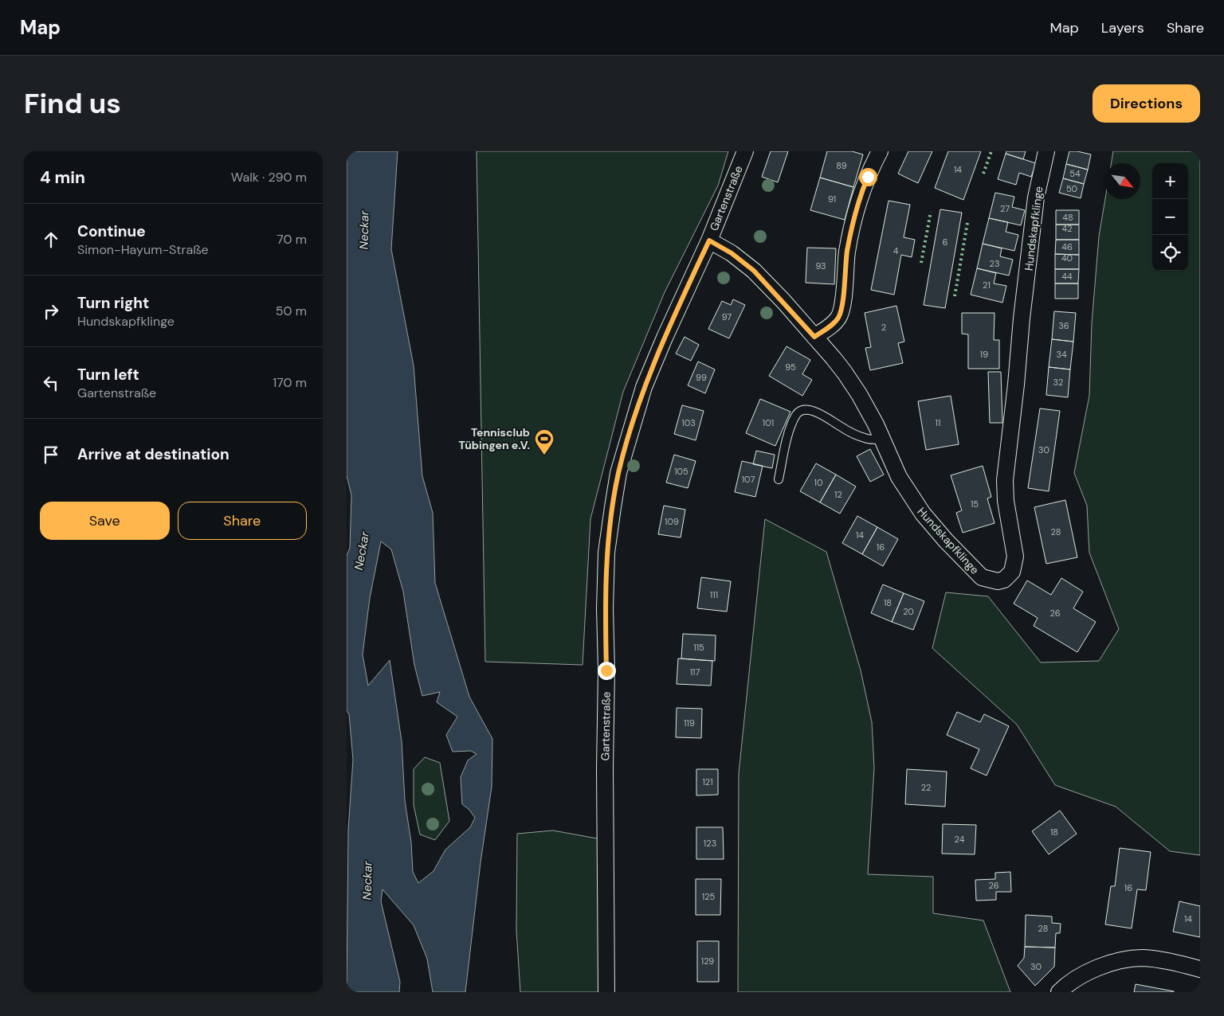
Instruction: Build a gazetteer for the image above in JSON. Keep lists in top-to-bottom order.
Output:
{
  "streets": {
    "street": ["Gartenstraße", "Hundskapfklinge"]
  },
  "crossings": [
    ["Gartenstraße", "Hundskapfklinge"]
  ],
  "water": ["Neckar"],
  "places": {
    "sports": ["Tennisclub Tübingen e.V."]
  },
  "house_numbers": [
    "89",
    "14",
    "54",
    "50",
    "91",
    "27",
    "48",
    "42",
    "6",
    "46",
    "4",
    "40",
    "23",
    "93",
    "44",
    "21",
    "97",
    "36",
    "2",
    "19",
    "34",
    "95",
    "99",
    "32",
    "103",
    "101",
    "11",
    "30",
    "105",
    "107",
    "10",
    "12",
    "15",
    "109",
    "28",
    "14",
    "16",
    "111",
    "18",
    "20",
    "26",
    "115",
    "117",
    "119",
    "121",
    "22",
    "18",
    "24",
    "123",
    "26",
    "16",
    "125",
    "14",
    "28",
    "129",
    "30"
  ],
  "north": "bottom right",
  "page": {
    "header": "Map",
    "nav": ["Map", "Layers", "Share"],
    "buttons": [
      "Directions",
      ["Save", "Share"]
    ],
    "title": "Find us",
    "heading": ["4 min", "Walk · 290 m"],
    "map_buttons": ["+", "−"],
    "list": [
      ["Continue", "Simon-Hayum-Straße", "70 m"],
      ["Turn right", "Hundskapfklinge", "50 m"],
      ["Turn left", "Gartenstraße", "170 m"],
      "Arrive at destination"
    ]
  }
}
